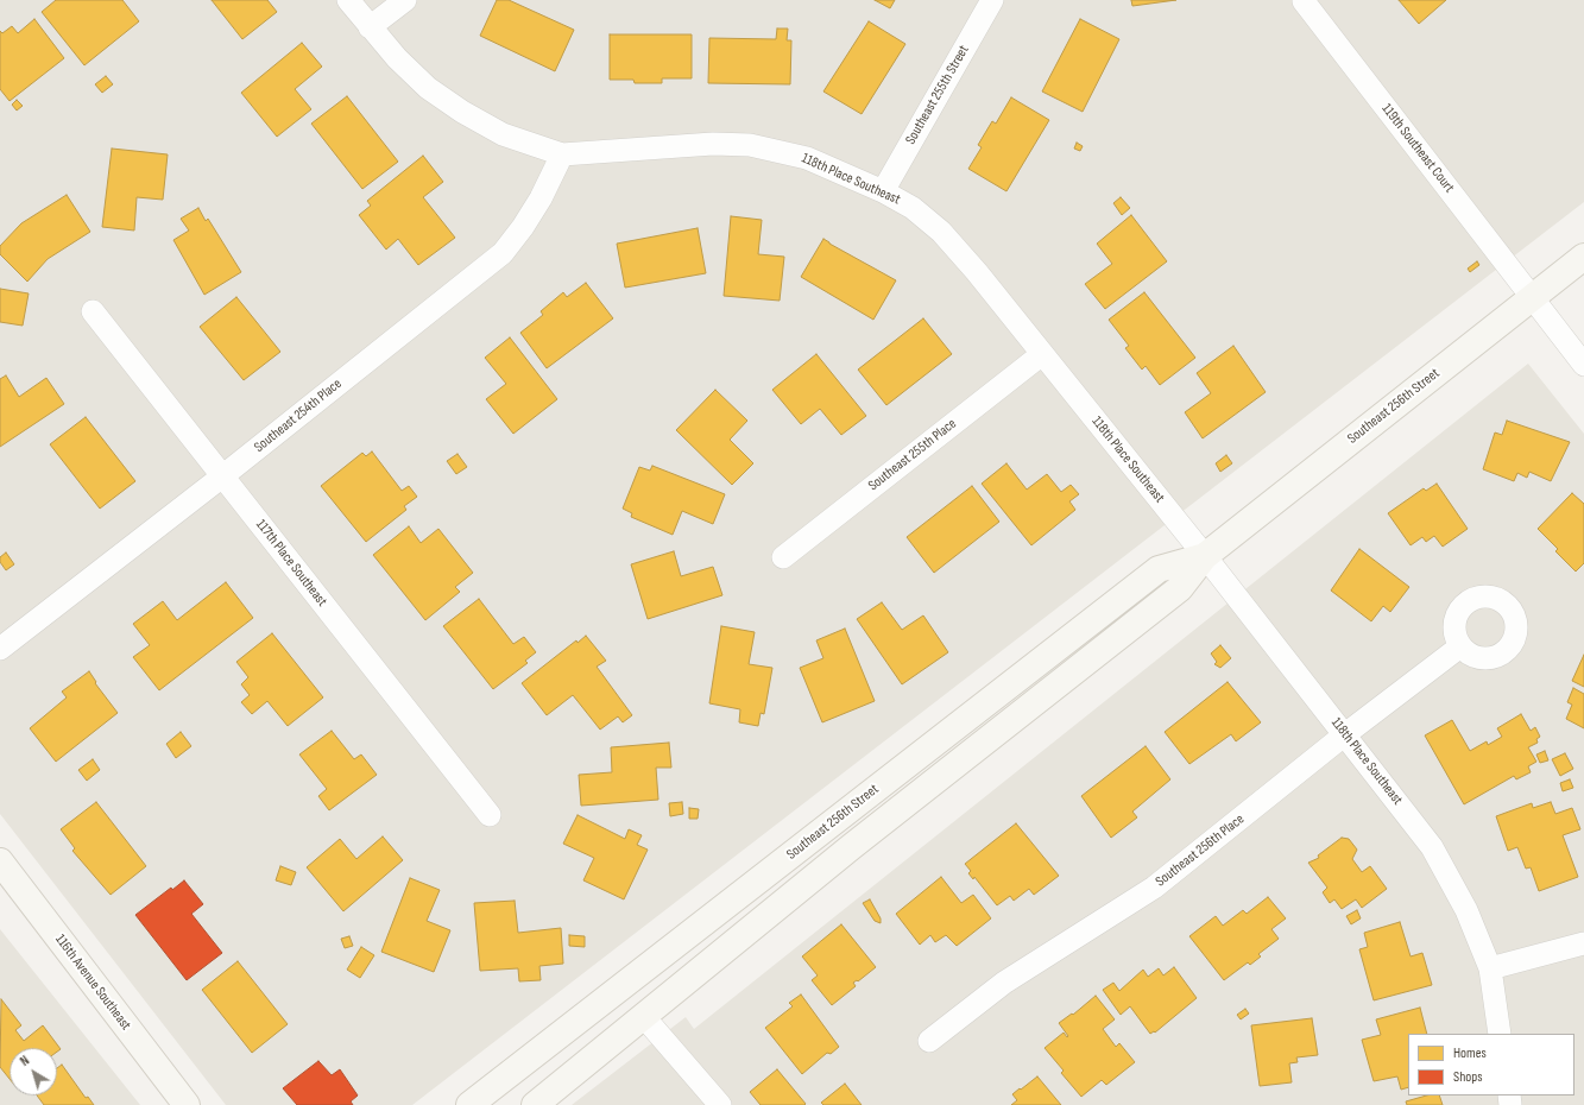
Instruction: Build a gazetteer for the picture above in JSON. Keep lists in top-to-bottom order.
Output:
{
  "streets": {
    "main road": ["Southeast 256th Street", "116th Avenue Southeast"],
    "street": [
      "Southeast 255th Street",
      "119th Southeast Court",
      "118th Place Southeast",
      "Southeast 254th Place",
      "Southeast 255th Place",
      "117th Place Southeast",
      "Southeast 256th Place"
    ]
  },
  "crossings": [
    ["Southeast 255th Street", "118th Place Southeast"],
    ["119th Southeast Court", "Southeast 256th Street"],
    ["118th Place Southeast", "Southeast 256th Street"],
    ["118th Place Southeast", "Southeast 254th Place"],
    ["118th Place Southeast", "Southeast 255th Place"],
    ["118th Place Southeast", "Southeast 256th Place"],
    ["Southeast 254th Place", "117th Place Southeast"]
  ],
  "legend": ["Homes", "Shops"],
  "north": "top left"
}
